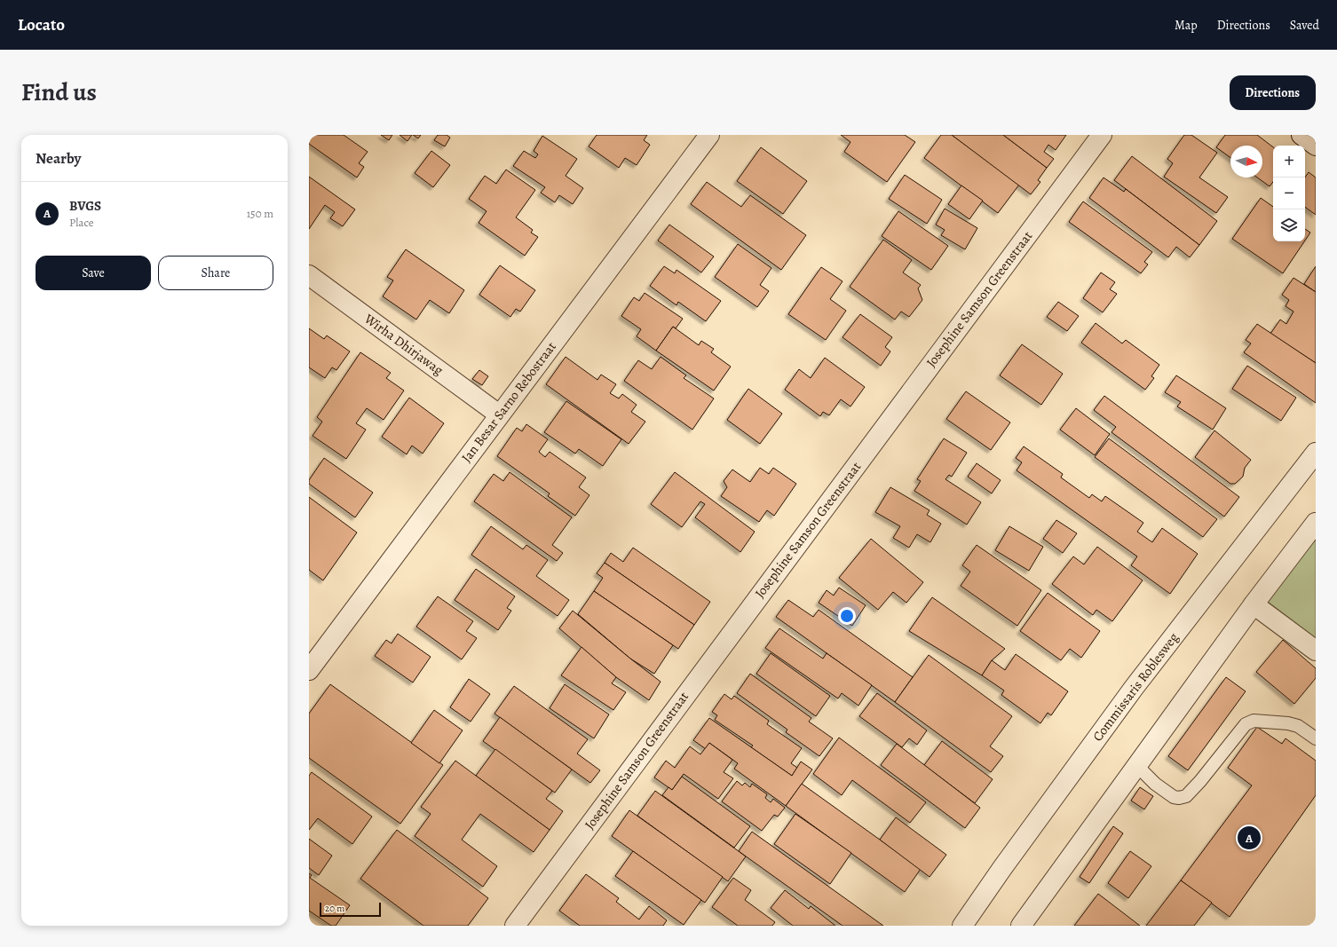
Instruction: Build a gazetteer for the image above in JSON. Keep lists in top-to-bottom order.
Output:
{
  "streets": {
    "street": [
      "Josephine Samson Greenstraat",
      "Wirha Dhirjawag",
      "Jan Besar Sarno Rebostraat",
      "Commissaris Roblesweg"
    ]
  },
  "crossings": [
    ["Wirha Dhirjawag", "Jan Besar Sarno Rebostraat"]
  ],
  "scale_bar": "20 m",
  "north": "right",
  "page": {
    "header": "Locato",
    "nav": ["Map", "Directions", "Saved"],
    "title": "Find us",
    "buttons": [
      "Directions",
      ["Save", "Share"]
    ],
    "heading": "Nearby",
    "map_buttons": ["+", "−"],
    "list": [
      {
        "mark": "A",
        "name": "BVGS",
        "note": "Place",
        "value": "150 m"
      }
    ],
    "pins": "A",
    "scale": "20 m"
  }
}
